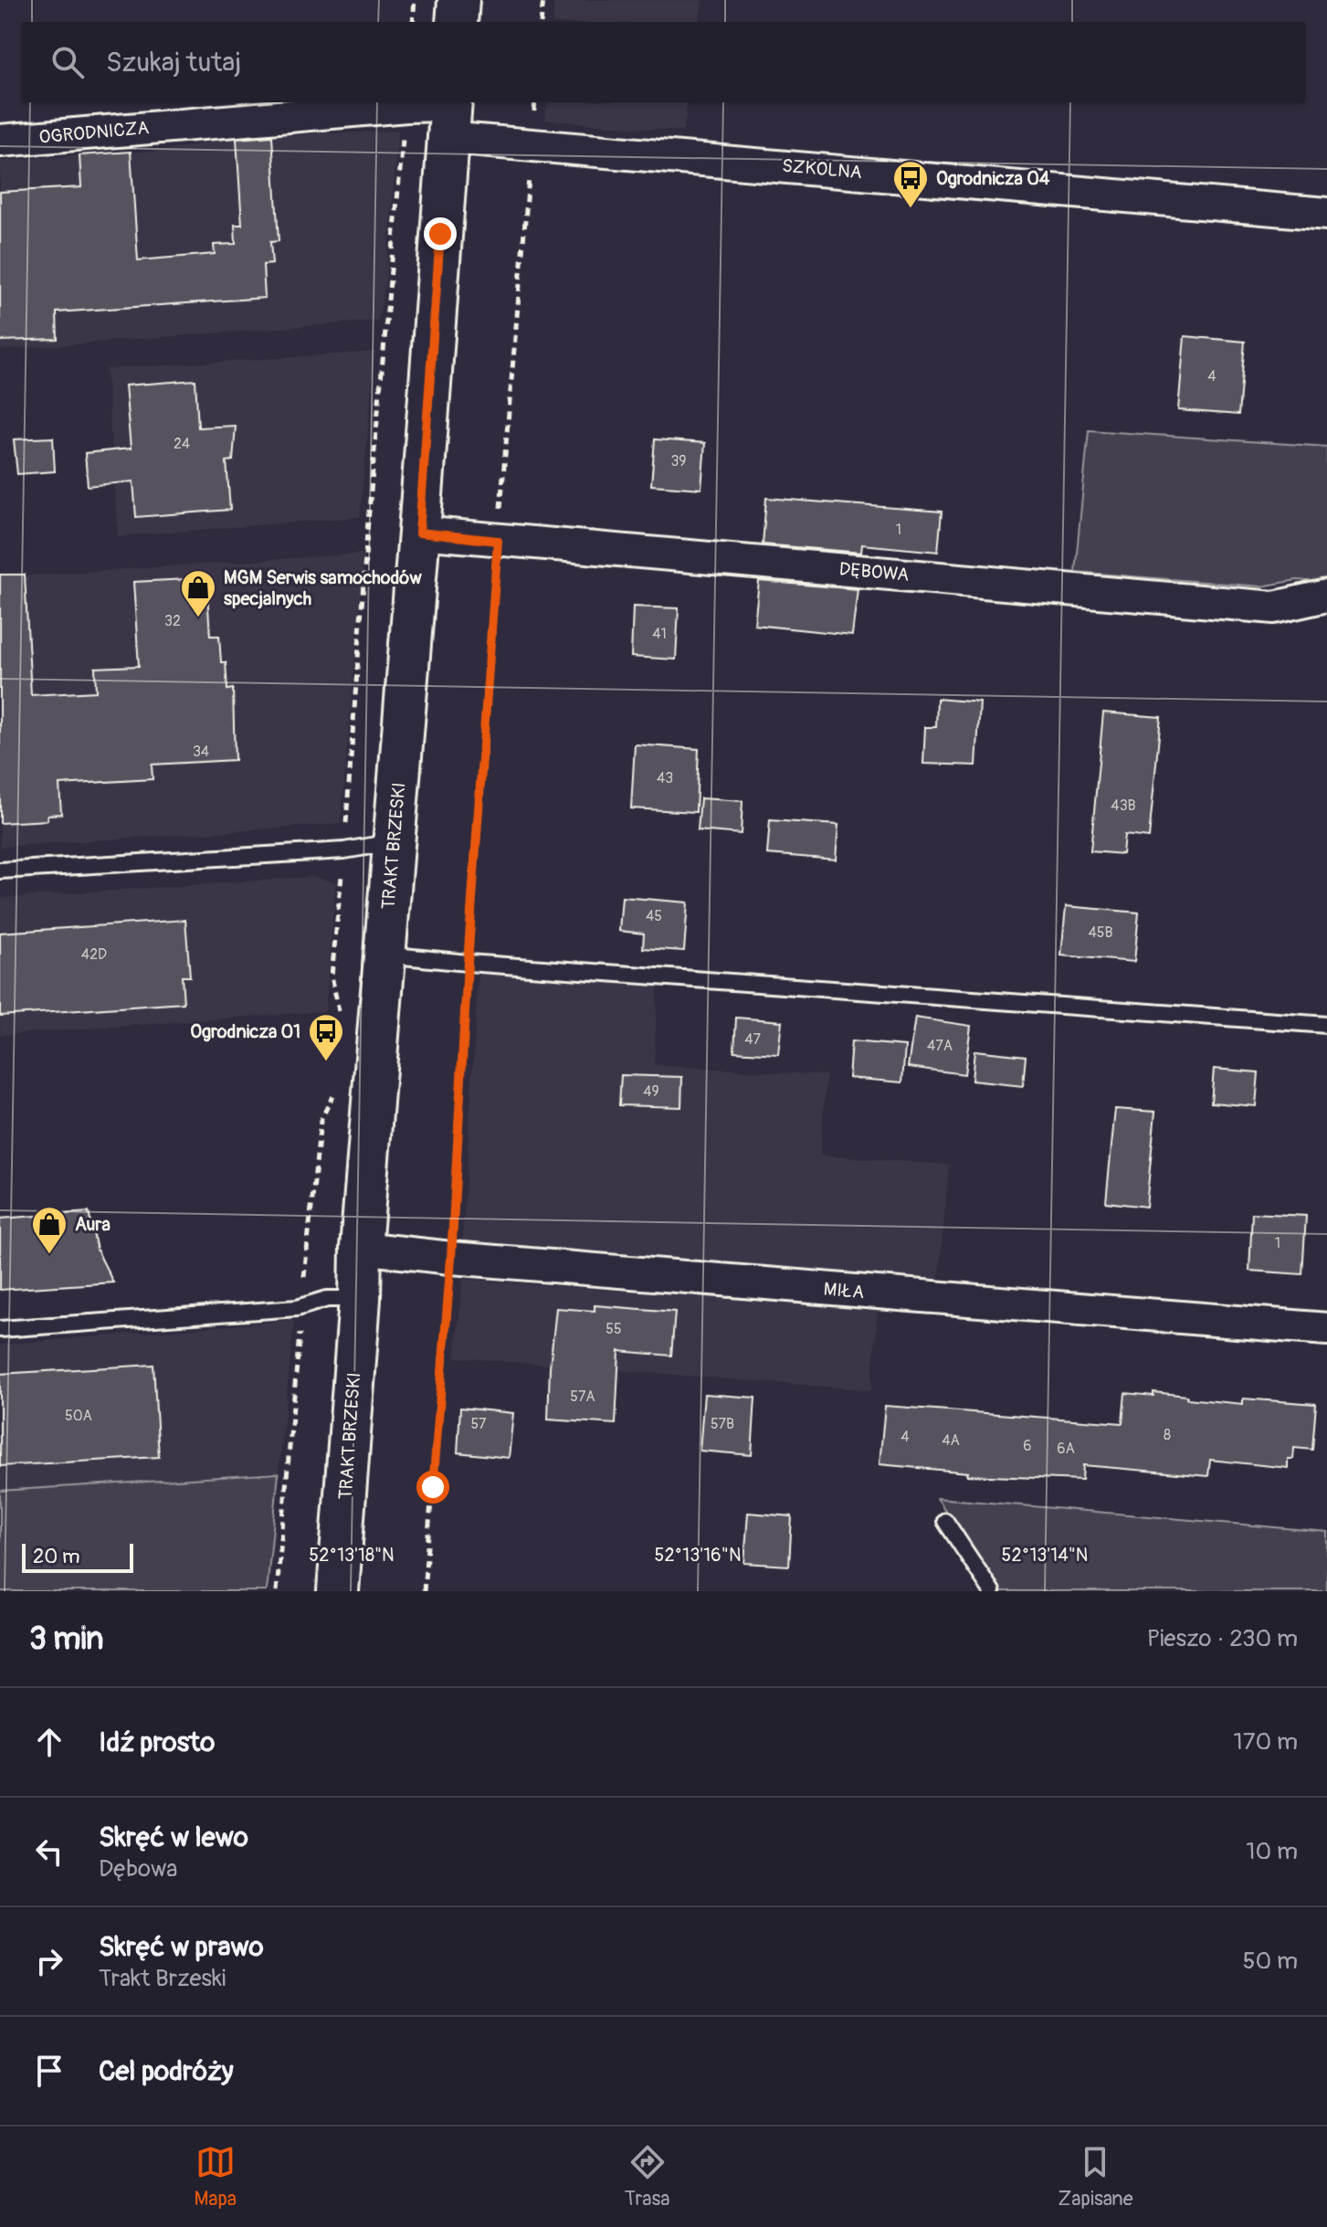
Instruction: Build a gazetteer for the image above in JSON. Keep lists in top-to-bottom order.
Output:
{
  "streets": {
    "main road": ["TRAKT BRZESKI"],
    "street": [
      "OGRODNICZA",
      "SZKOLNA",
      "DĘBOWA",
      "MIŁA"
    ]
  },
  "crossings": [
    ["OGRODNICZA", "SZKOLNA"],
    ["OGRODNICZA", "TRAKT BRZESKI"],
    ["SZKOLNA", "TRAKT BRZESKI"],
    ["DĘBOWA", "TRAKT BRZESKI"],
    ["TRAKT BRZESKI", "MIŁA"]
  ],
  "places": {
    "bus stop": ["Ogrodnicza 04", "Ogrodnicza 01"],
    "shop": ["MGM Serwis samochodów specjalnych", "Aura"]
  },
  "house_numbers": [
    "4",
    "24",
    "39",
    "1",
    "32",
    "41",
    "34",
    "43",
    "43B",
    "45",
    "45B",
    "42D",
    "47",
    "47A",
    "49",
    "1",
    "55",
    "57A",
    "50A",
    "57",
    "57B",
    "8",
    "4",
    "4A",
    "6",
    "6A"
  ],
  "scale_bar": "20 m",
  "page": {
    "search": "Szukaj tutaj",
    "scale": "20 m",
    "heading": ["3 min", "Pieszo · 230 m"],
    "list": [
      ["Idź prosto", "170 m"],
      ["Skręć w lewo", "Dębowa", "10 m"],
      ["Skręć w prawo", "Trakt Brzeski", "50 m"],
      "Cel podróży"
    ],
    "nav": ["Mapa", "Trasa", "Zapisane"]
  },
  "coordinates": ["52°13'18\"N", "52°13'16\"N", "52°13'14\"N"]
}
